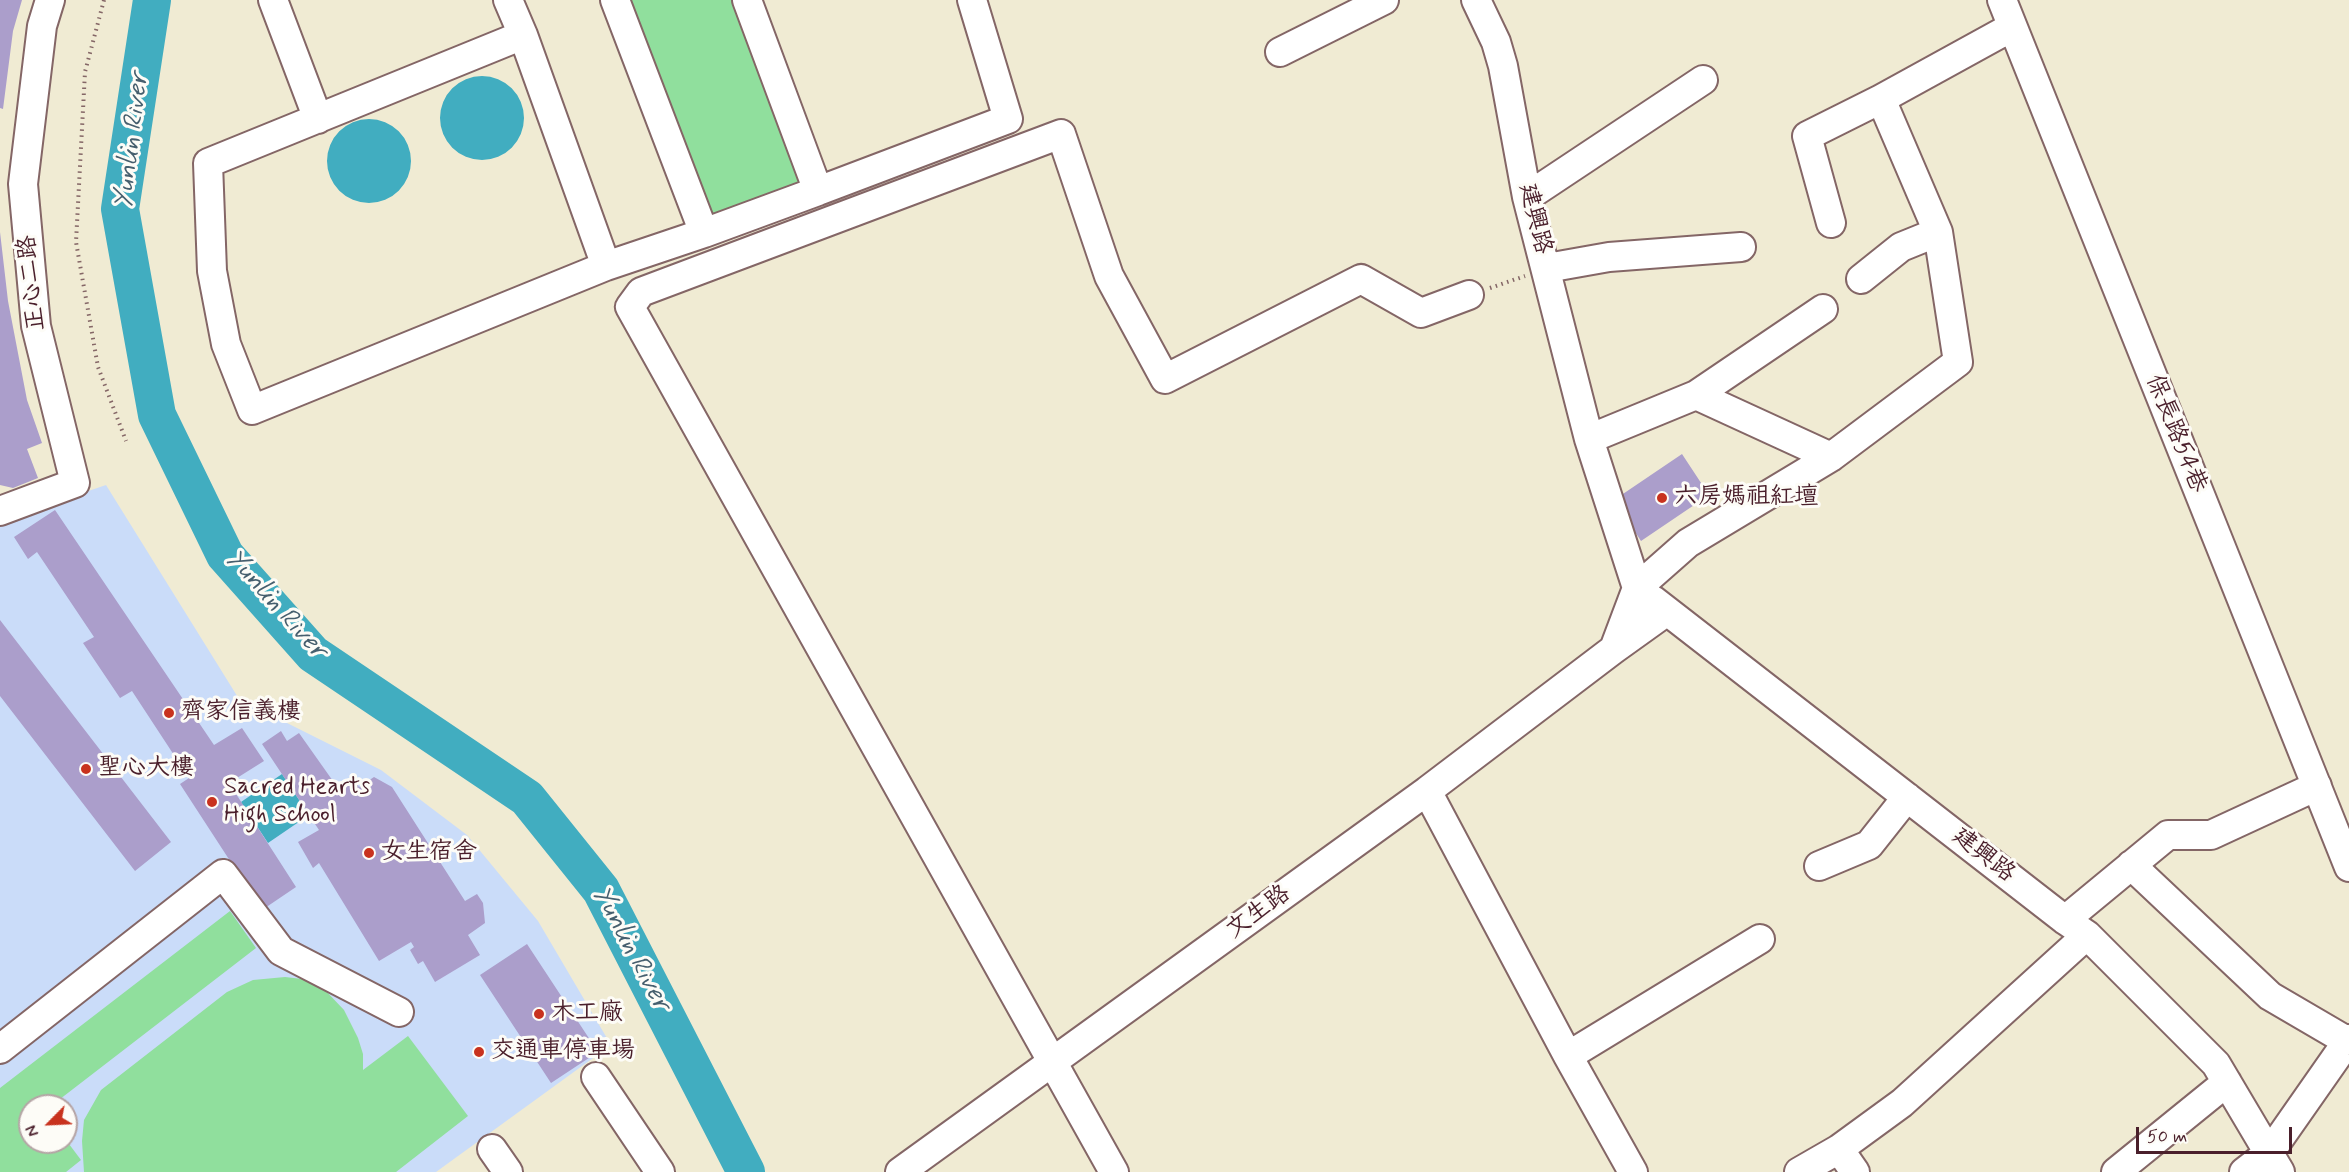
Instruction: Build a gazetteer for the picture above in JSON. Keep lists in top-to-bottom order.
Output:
{
  "streets": {
    "street": [
      "建興路",
      "正心二路",
      "保長路54巷",
      "文生路"
    ]
  },
  "crossings": [
    ["建興路", "文生路"]
  ],
  "water": ["Yunlin River"],
  "places": [
    "六房媽祖紅壇",
    "齊家信義樓",
    "聖心大樓",
    "Sacred Hearts High School",
    "女生宿舍",
    "木工廠",
    "交通車停車場"
  ],
  "scale_bar": "50 m",
  "north": "bottom left"
}
